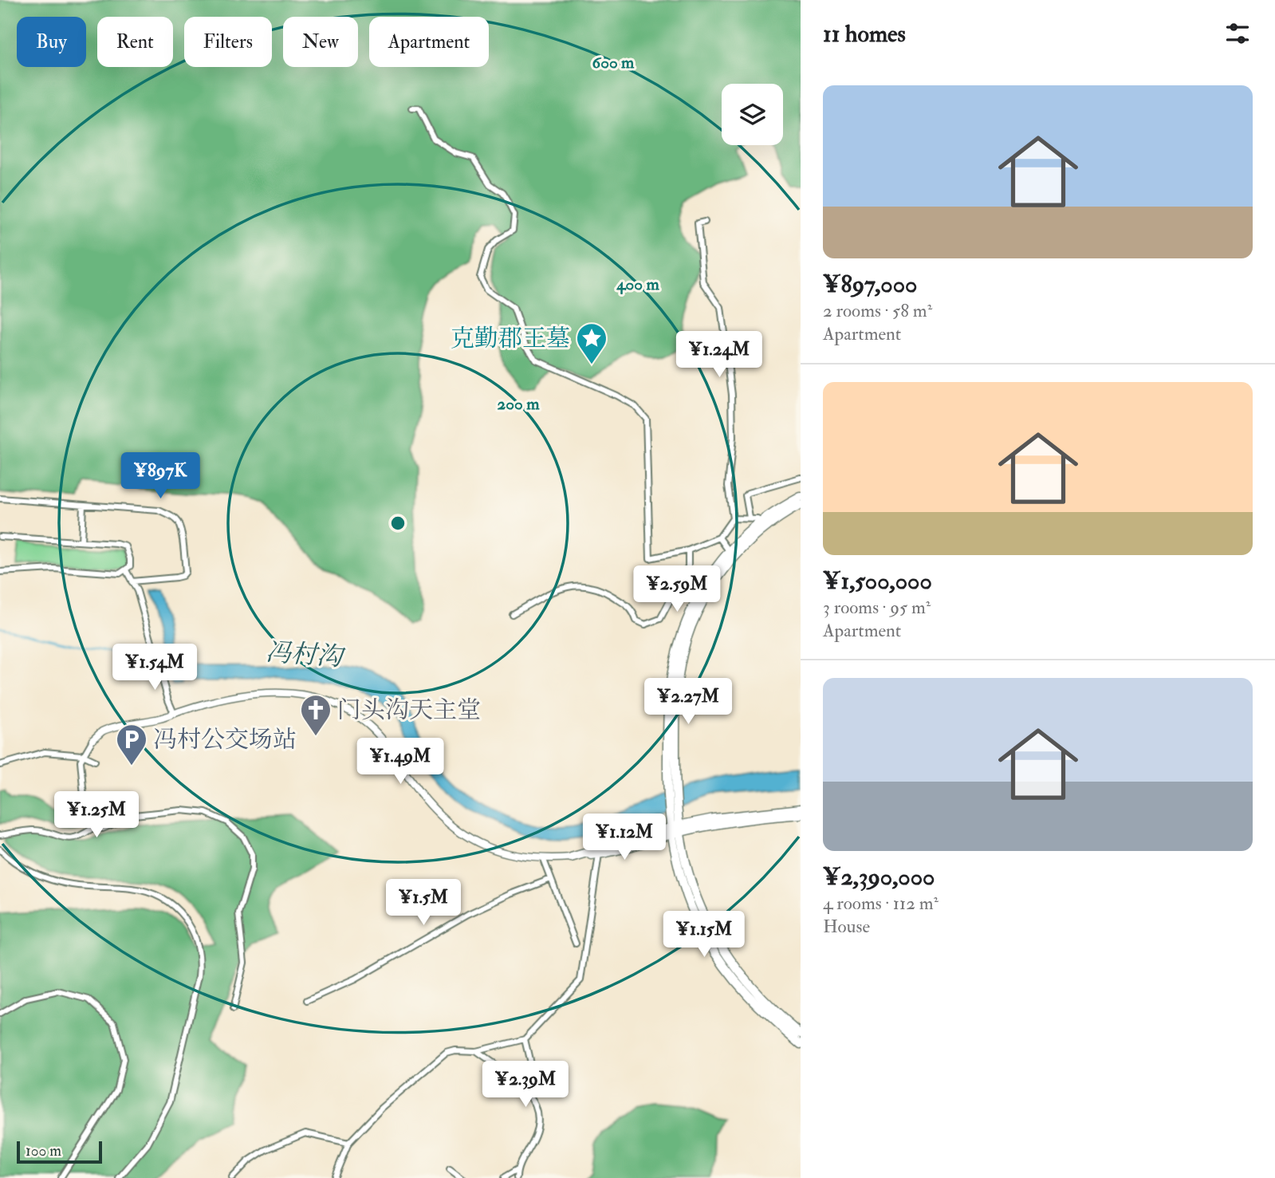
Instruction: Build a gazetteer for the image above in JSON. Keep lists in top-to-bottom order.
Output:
{
  "water": ["冯村沟"],
  "places": {
    "place": ["克勤郡王墓"],
    "church": ["门头沟天主堂"],
    "parking": ["冯村公交场站"]
  },
  "scale_bar": "100 m",
  "page": {
    "heading": "11 homes",
    "chip": [
      "Buy",
      "Rent",
      "Filters",
      "New",
      "Apartment"
    ],
    "list": [
      {
        "name": "¥897,000",
        "note": "2 rooms · 58 m² · Apartment"
      },
      {
        "name": "¥1,500,000",
        "note": "3 rooms · 95 m² · Apartment"
      },
      {
        "name": "¥2,390,000",
        "note": "4 rooms · 112 m² · House"
      }
    ],
    "price": [
      "¥1.24M",
      "¥897K",
      "¥2.59M",
      "¥1.54M",
      "¥2.27M",
      "¥1.49M",
      "¥1.25M",
      "¥1.12M",
      "¥1.5M",
      "¥1.15M",
      "¥2.39M"
    ],
    "scale": "100 m"
  },
  "rings": ["600 m", "400 m", "200 m"]
}
